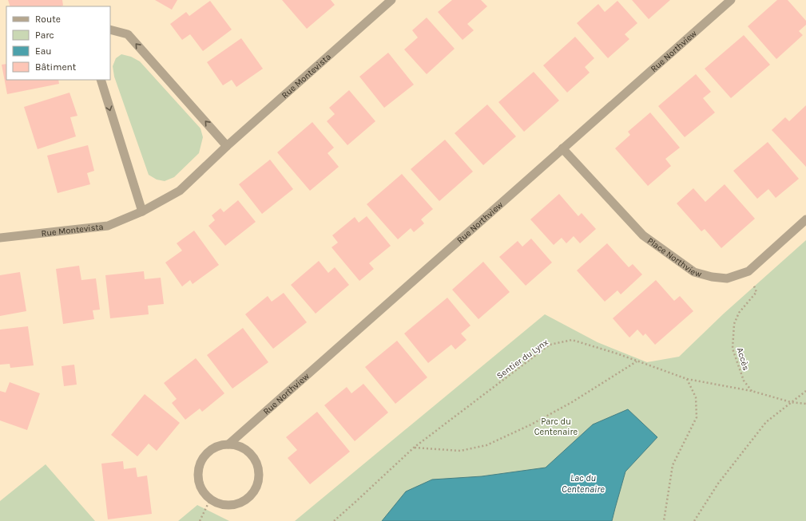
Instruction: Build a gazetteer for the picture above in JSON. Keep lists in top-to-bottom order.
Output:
{
  "streets": {
    "street": ["Rue Northview", "Rue Montevista", "Place Northview"],
    "path": ["Sentier du Lynx", "Accès"]
  },
  "crossings": [
    ["Rue Northview", "Place Northview"],
    ["Place Northview", "Accès"]
  ],
  "water": ["Lac du Centenaire"],
  "parks": ["Parc du Centenaire"],
  "legend": [
    "Route",
    "Parc",
    "Eau",
    "Bâtiment"
  ]
}
